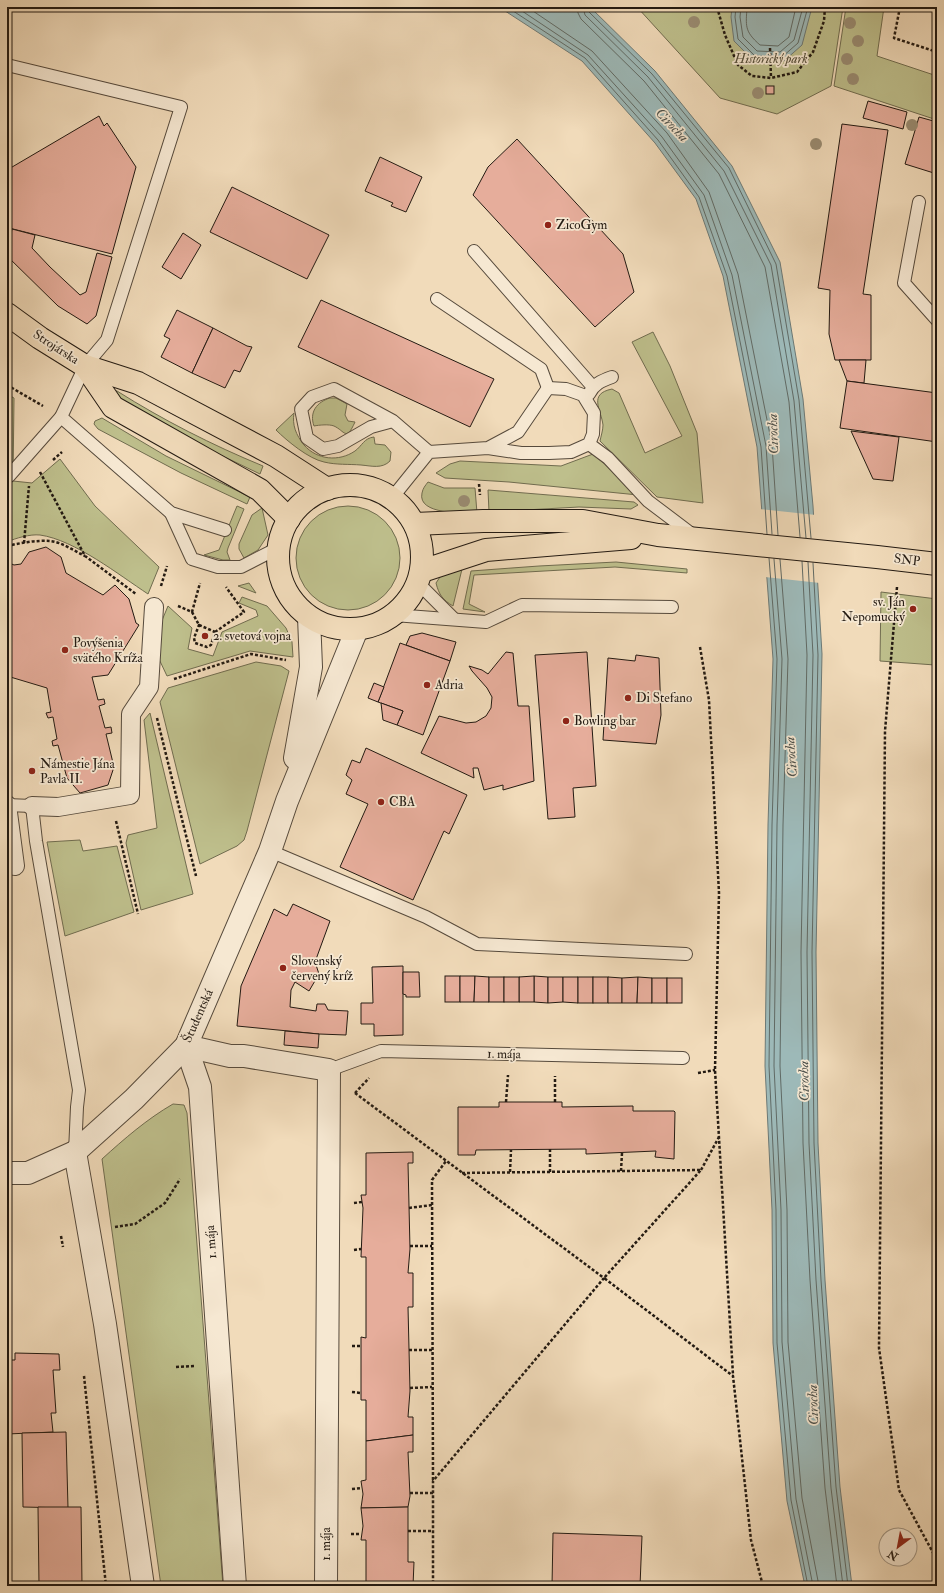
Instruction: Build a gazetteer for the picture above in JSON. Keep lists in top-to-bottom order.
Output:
{
  "streets": {
    "main road": ["Strojárska", "SNP"],
    "street": ["Študentská", "1. mája"]
  },
  "crossings": [
    ["Študentská", "1. mája"]
  ],
  "water": ["Cirocha"],
  "parks": ["Historický park"],
  "places": [
    "ZicoGym",
    "sv. Ján Nepomucký",
    "2. svetová vojna",
    "Povýšenia svätého Kríža",
    "Adria",
    "Di Stefano",
    "Bowling bar",
    "Námestie Jána Pavla II.",
    "CBA",
    "Slovenský červený kríž"
  ],
  "north": "bottom left"
}
